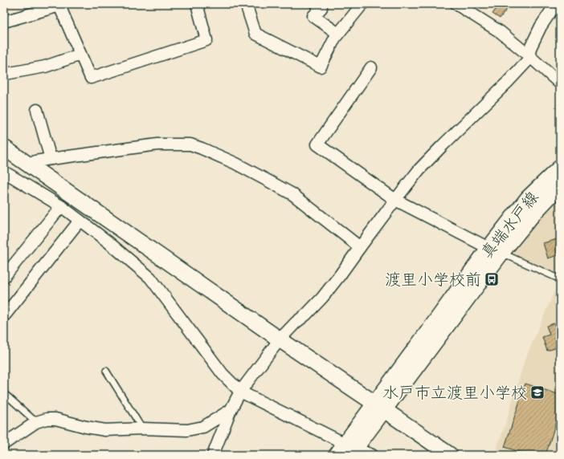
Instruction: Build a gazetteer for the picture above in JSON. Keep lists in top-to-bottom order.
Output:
{
  "streets": {
    "street": ["真端水戸線"]
  },
  "places": {
    "bus stop": ["渡里小学校前"],
    "school or university": ["水戸市立渡里小学校"]
  }
}
